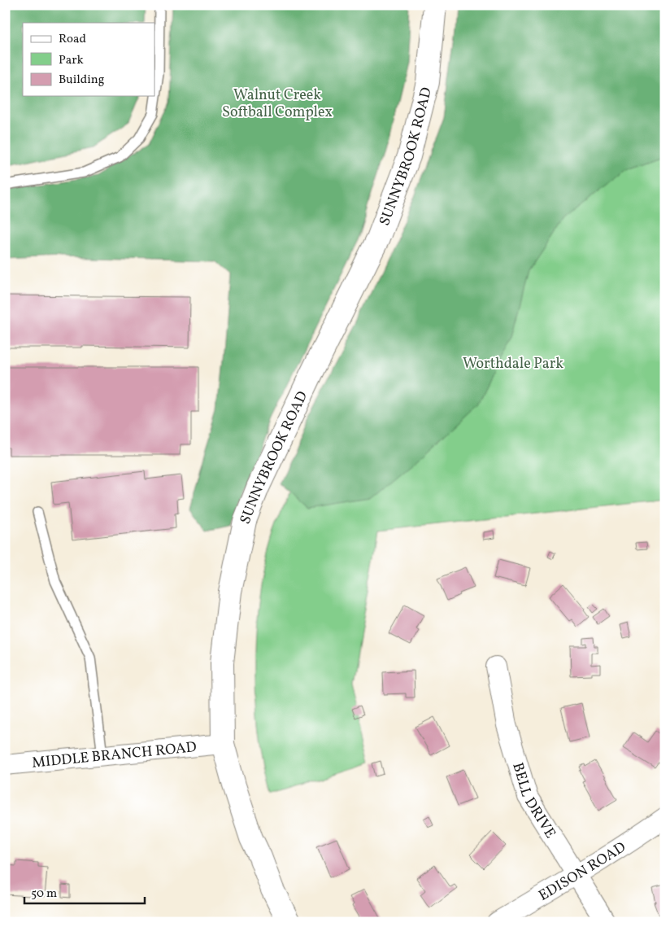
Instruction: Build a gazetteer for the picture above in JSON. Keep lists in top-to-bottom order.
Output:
{
  "streets": {
    "main road": ["SUNNYBROOK ROAD"],
    "street": ["MIDDLE BRANCH ROAD", "BELL DRIVE", "EDISON ROAD"]
  },
  "crossings": [
    ["SUNNYBROOK ROAD", "MIDDLE BRANCH ROAD"],
    ["BELL DRIVE", "EDISON ROAD"]
  ],
  "parks": ["Walnut Creek Softball Complex", "Worthdale Park"],
  "legend": ["Road", "Park", "Building"],
  "scale_bar": "50 m"
}
